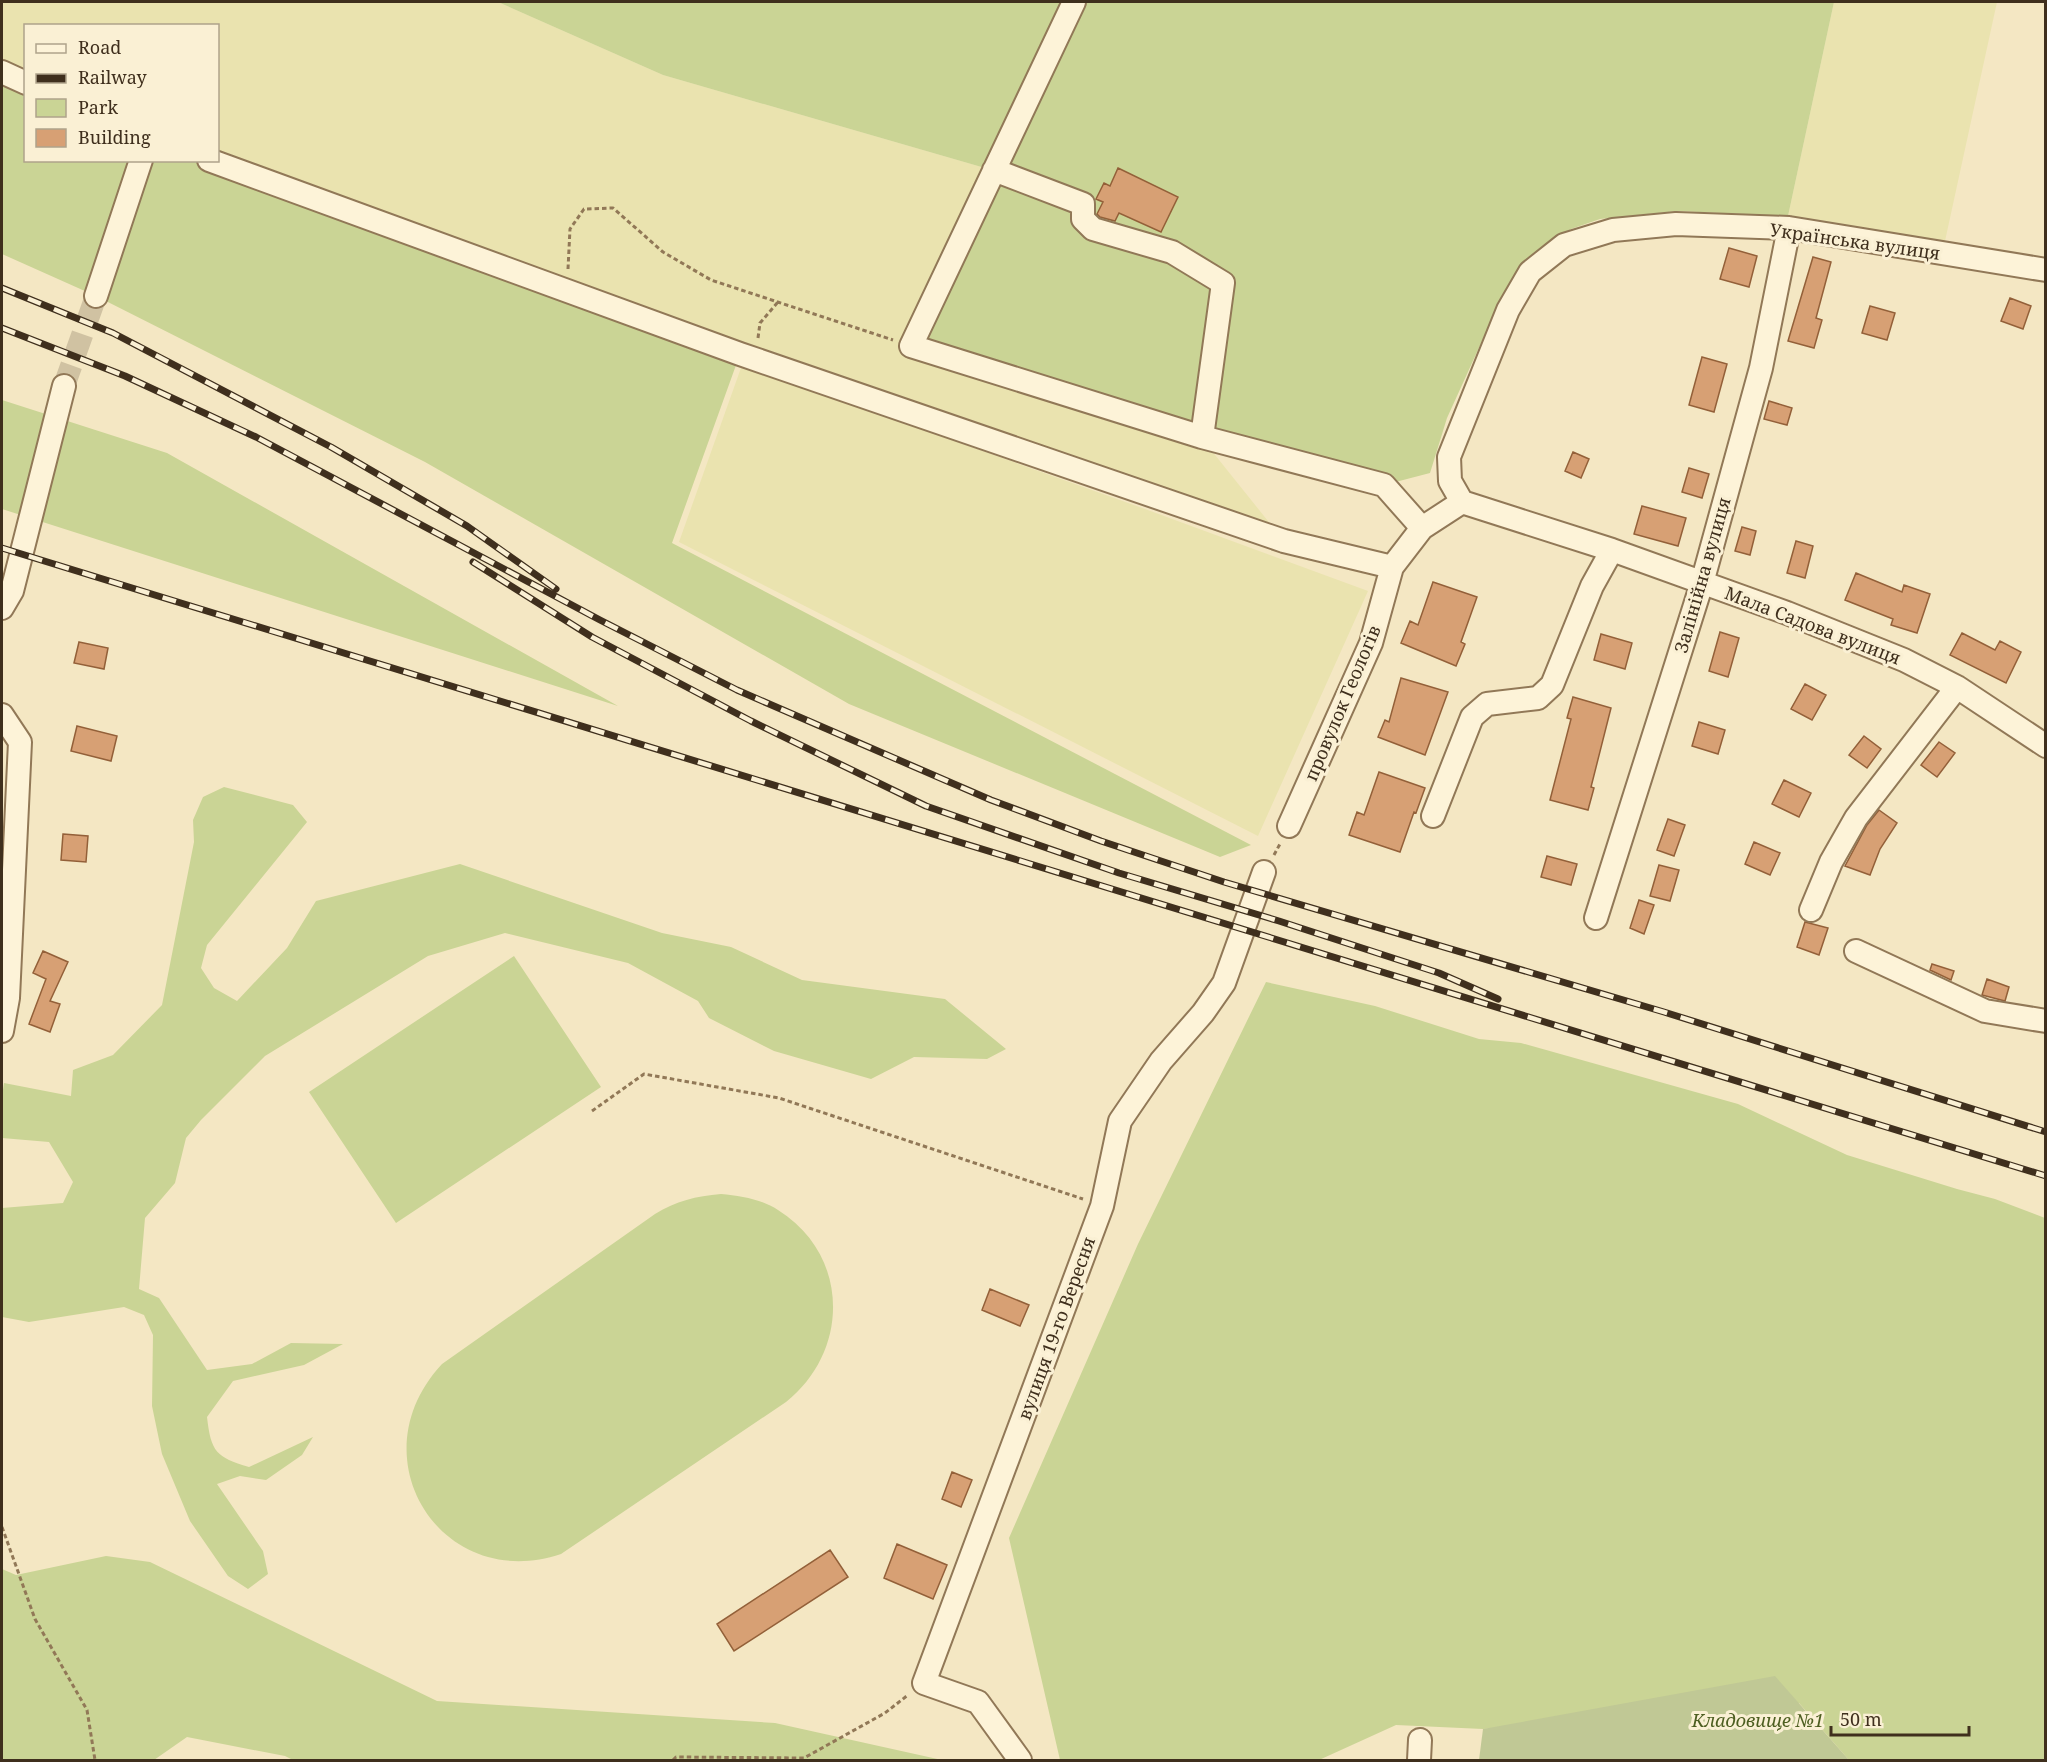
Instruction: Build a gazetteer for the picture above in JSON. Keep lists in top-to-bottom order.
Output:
{
  "streets": {
    "street": [
      "Українська вулиця",
      "Залінійна вулиця",
      "Мала Садова вулиця",
      "провулок Геологів",
      "вулиця 19-го Вересня"
    ]
  },
  "crossings": [
    ["Українська вулиця", "Залінійна вулиця"],
    ["Українська вулиця", "Мала Садова вулиця"],
    ["Українська вулиця", "провулок Геологів"],
    ["Залінійна вулиця", "Мала Садова вулиця"],
    ["Мала Садова вулиця", "провулок Геологів"]
  ],
  "parks": ["Кладовище №1"],
  "legend": [
    "Road",
    "Railway",
    "Park",
    "Building"
  ],
  "scale_bar": "50 m"
}
